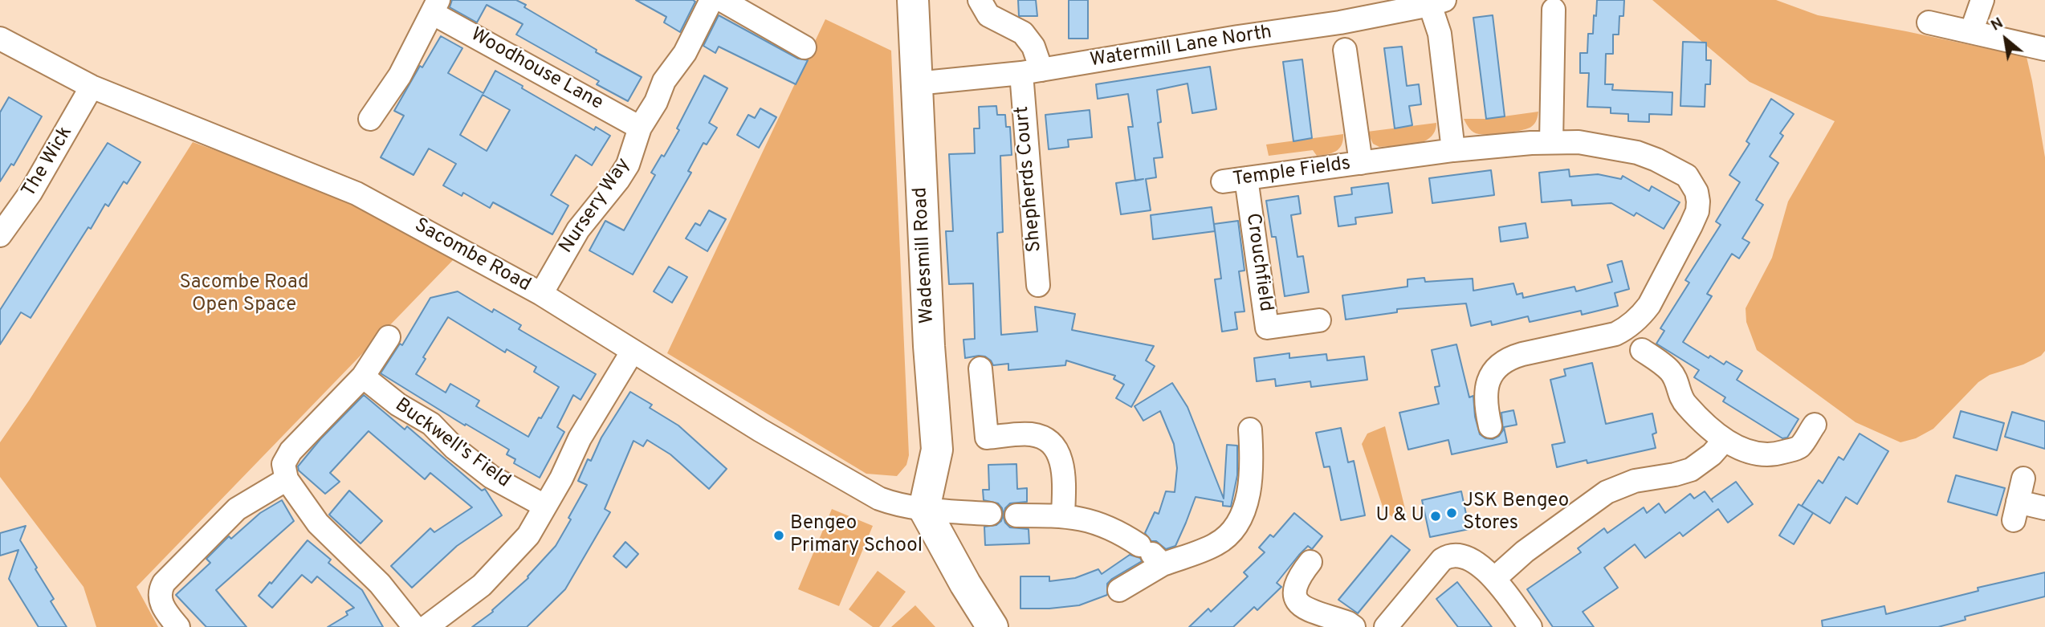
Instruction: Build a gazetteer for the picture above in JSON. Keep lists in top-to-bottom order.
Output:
{
  "streets": {
    "main road": ["Wadesmill Road"],
    "street": [
      "Watermill Lane North",
      "Woodhouse Lane",
      "The Wick",
      "Temple Fields",
      "Shepherds Court",
      "Nursery Way",
      "Sacombe Road",
      "Crouchfield",
      "Buckwell's Field"
    ]
  },
  "crossings": [
    ["Watermill Lane North", "Shepherds Court"],
    ["Watermill Lane North", "Wadesmill Road"],
    ["Woodhouse Lane", "Nursery Way"],
    ["The Wick", "Sacombe Road"],
    ["Temple Fields", "Crouchfield"],
    ["Nursery Way", "Sacombe Road"],
    ["Wadesmill Road", "Sacombe Road"]
  ],
  "parks": ["Sacombe Road Open Space"],
  "places": ["JSK Bengeo Stores", "U & U", "Bengeo Primary School"],
  "north": "top left"
}
